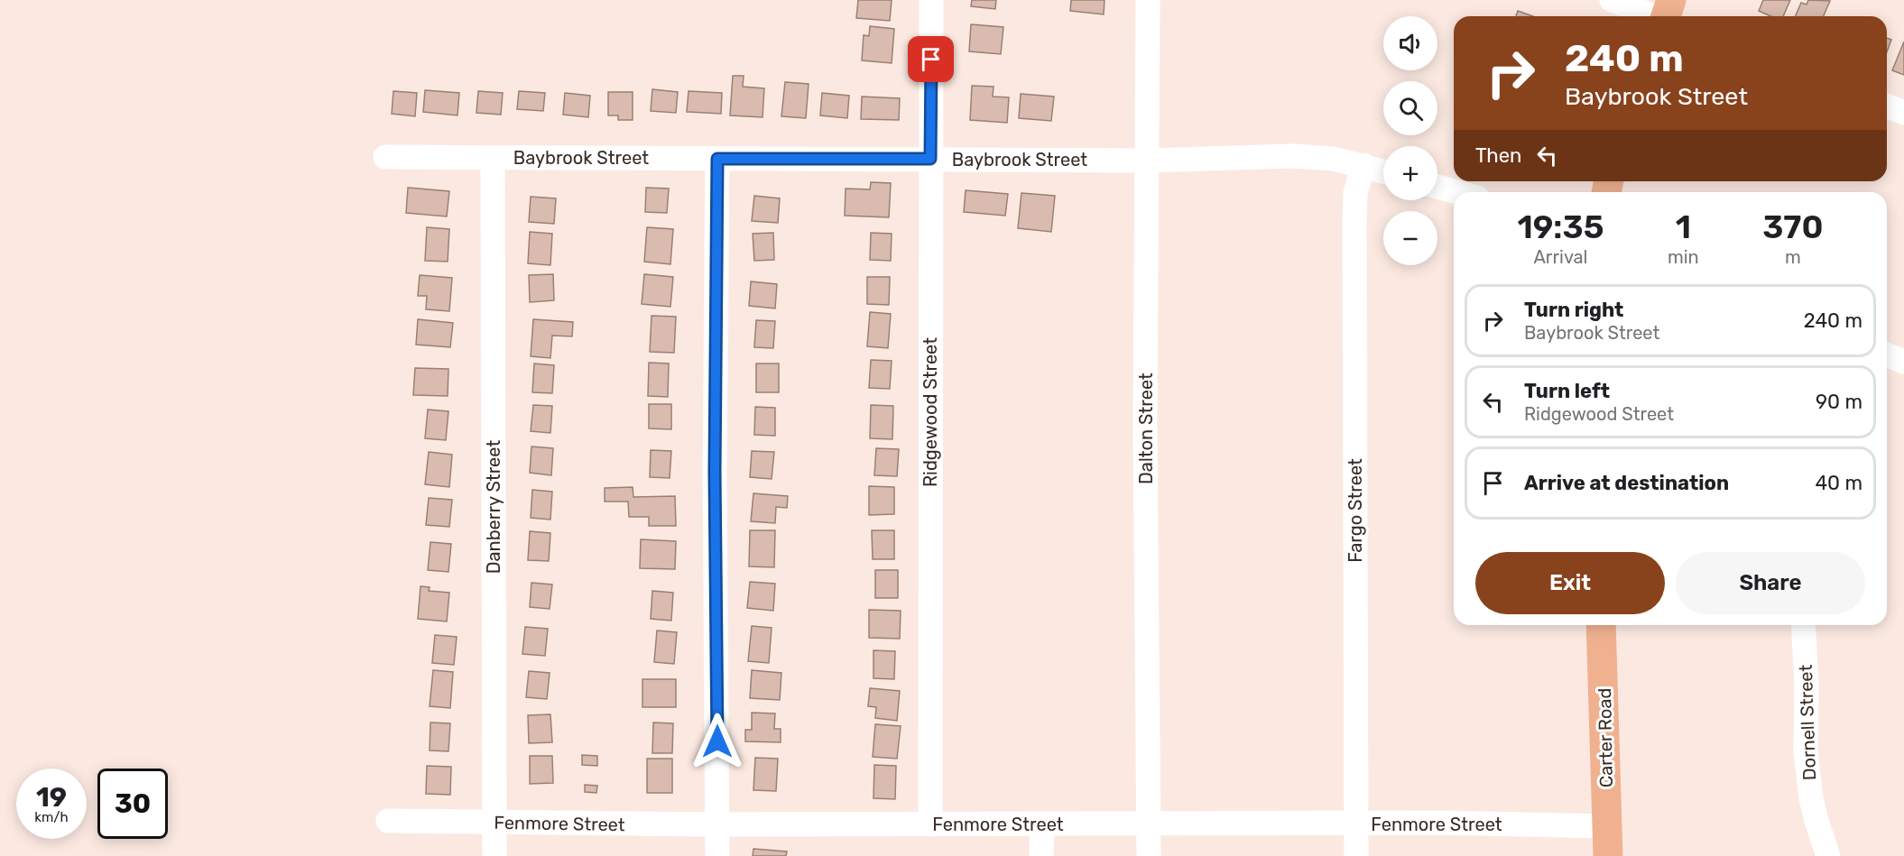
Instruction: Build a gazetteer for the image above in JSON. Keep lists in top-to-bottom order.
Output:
{
  "streets": {
    "main road": ["Carter Road"],
    "street": [
      "Baybrook Street",
      "Ridgewood Street",
      "Dalton Street",
      "Danberry Street",
      "Fargo Street",
      "Dornell Street",
      "Fenmore Street"
    ]
  },
  "crossings": [
    ["Baybrook Street", "Ridgewood Street"],
    ["Baybrook Street", "Dalton Street"],
    ["Baybrook Street", "Danberry Street"],
    ["Baybrook Street", "Fargo Street"],
    ["Ridgewood Street", "Fenmore Street"],
    ["Dalton Street", "Fenmore Street"],
    ["Danberry Street", "Fenmore Street"],
    ["Fargo Street", "Fenmore Street"],
    ["Carter Road", "Fenmore Street"]
  ],
  "page": {
    "map_buttons": ["+", "−"],
    "turn": ["240 m", "Baybrook Street"],
    "then": "Then",
    "eta": [
      "19:35",
      "Arrival",
      "1",
      "min",
      "370",
      "m"
    ],
    "list": [
      {
        "name": "Turn right",
        "note": "Baybrook Street",
        "value": "240 m"
      },
      {
        "name": "Turn left",
        "note": "Ridgewood Street",
        "value": "90 m"
      },
      {
        "name": "Arrive at destination",
        "value": "40 m"
      }
    ],
    "buttons": ["Exit", "Share"],
    "speed": "19 km/h",
    "limit": "30"
  }
}
